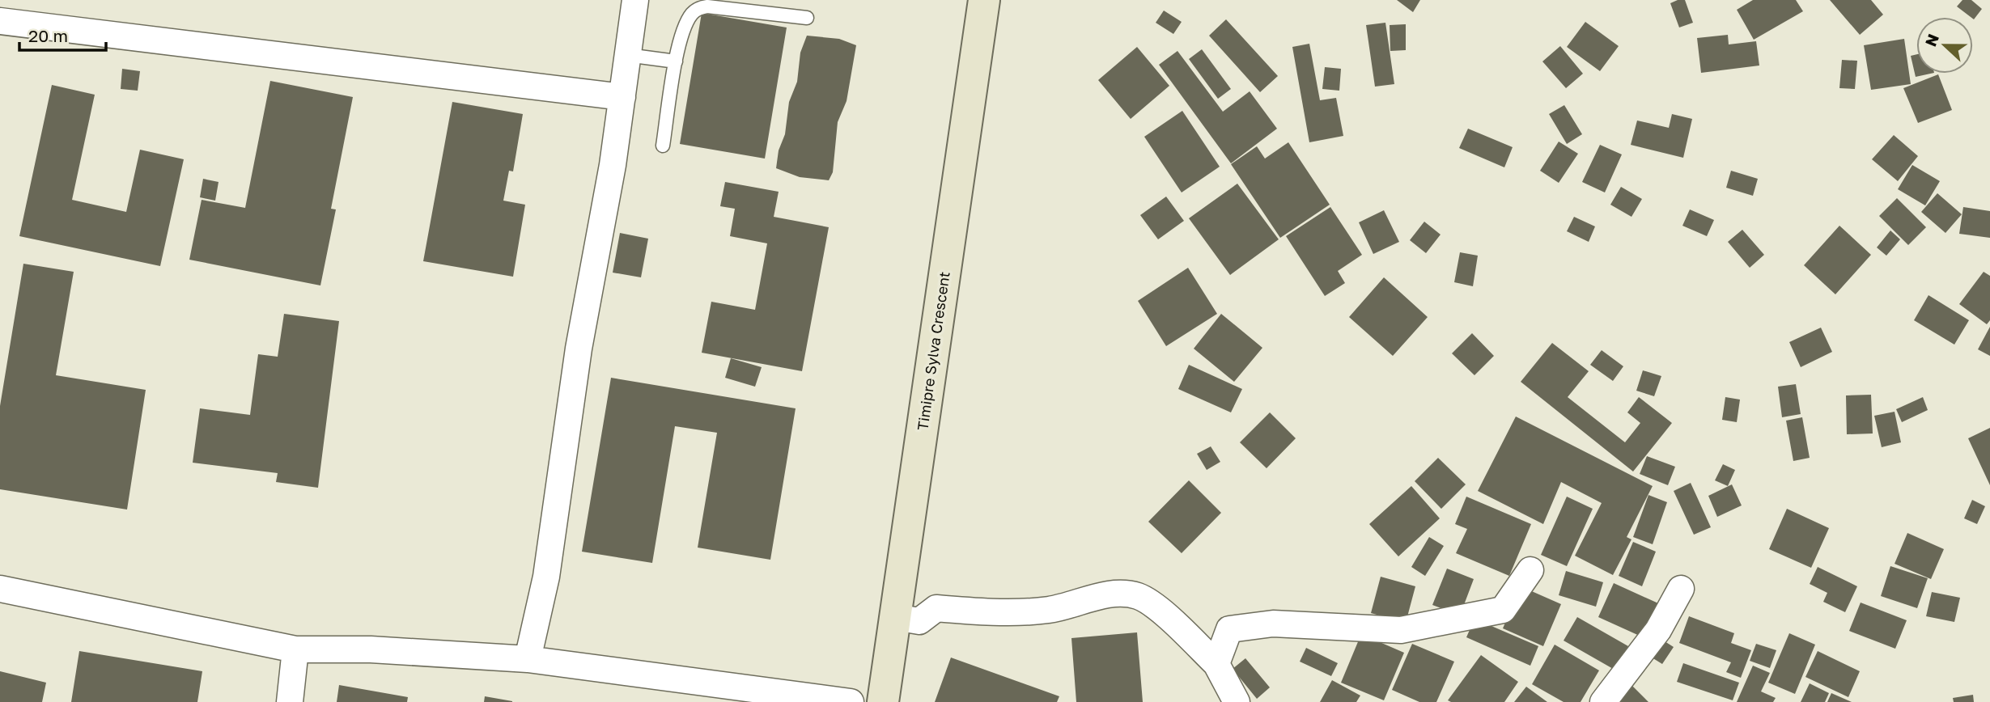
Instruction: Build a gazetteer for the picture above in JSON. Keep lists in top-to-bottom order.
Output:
{
  "streets": {
    "street": ["Timipre Sylva Crescent"]
  },
  "scale_bar": "20 m",
  "north": "left"
}
